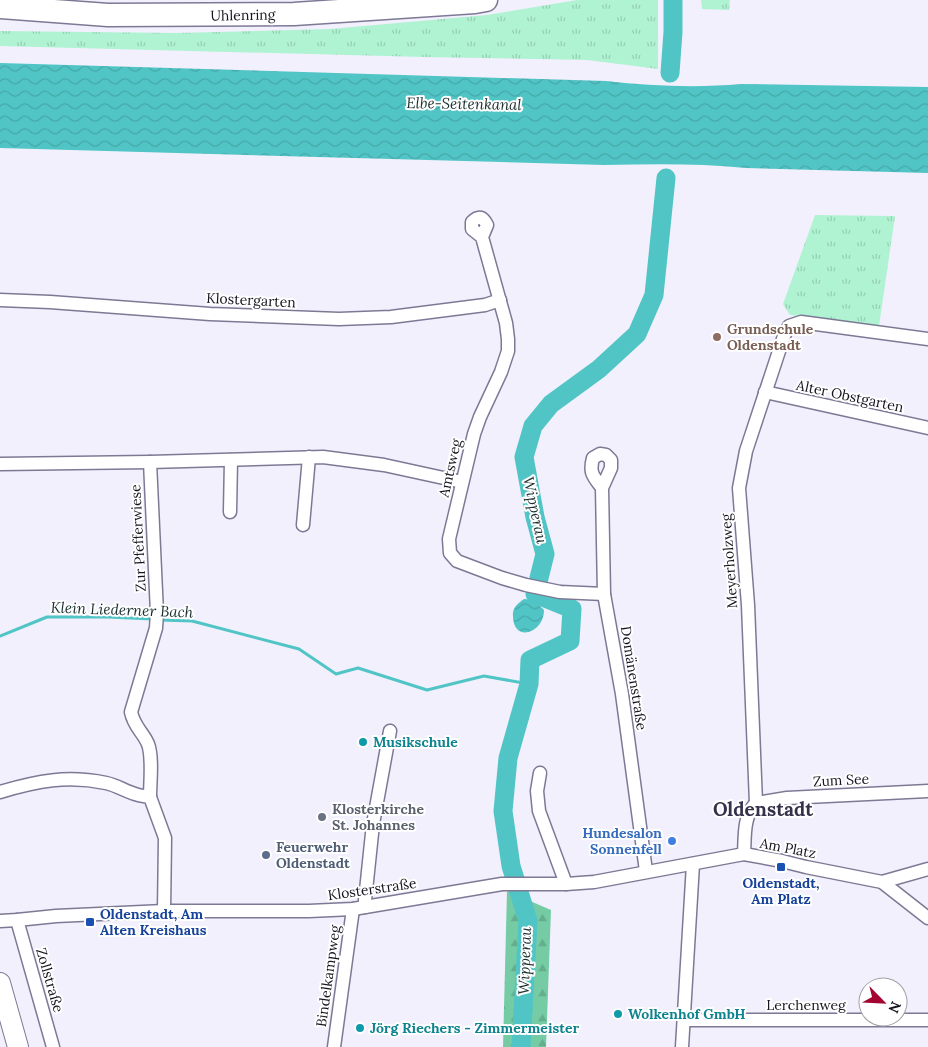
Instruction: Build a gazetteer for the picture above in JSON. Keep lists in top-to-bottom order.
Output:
{
  "streets": {
    "highway": ["Uhlenring"],
    "street": [
      "Klostergarten",
      "Alter Obstgarten",
      "Amtsweg",
      "Zur Pfefferwiese",
      "Meyerholzweg",
      "Domänenstraße",
      "Zum See",
      "Am Platz",
      "Klosterstraße",
      "Bindelkampweg",
      "Zollstraße",
      "Lerchenweg"
    ]
  },
  "crossings": [
    ["Klostergarten", "Amtsweg"],
    ["Alter Obstgarten", "Meyerholzweg"],
    ["Amtsweg", "Domänenstraße"],
    ["Meyerholzweg", "Zum See"],
    ["Meyerholzweg", "Am Platz"],
    ["Domänenstraße", "Klosterstraße"],
    ["Zum See", "Am Platz"],
    ["Am Platz", "Klosterstraße"],
    ["Klosterstraße", "Bindelkampweg"],
    ["Klosterstraße", "Zollstraße"]
  ],
  "districts": ["Oldenstadt"],
  "water": ["Elbe-Seitenkanal", "Wipperau", "Klein Liederner Bach"],
  "places": {
    "other": [
      "Grundschule Oldenstadt",
      "Musikschule",
      "Klosterkirche St. Johannes",
      "Hundesalon Sonnenfell",
      "Feuerwehr Oldenstadt",
      "Wolkenhof GmbH",
      "Jörg Riechers - Zimmermeister"
    ],
    "transit": ["Oldenstadt, Am Platz", "Oldenstadt, Am Alten Kreishaus"]
  },
  "north": "bottom right"
}
